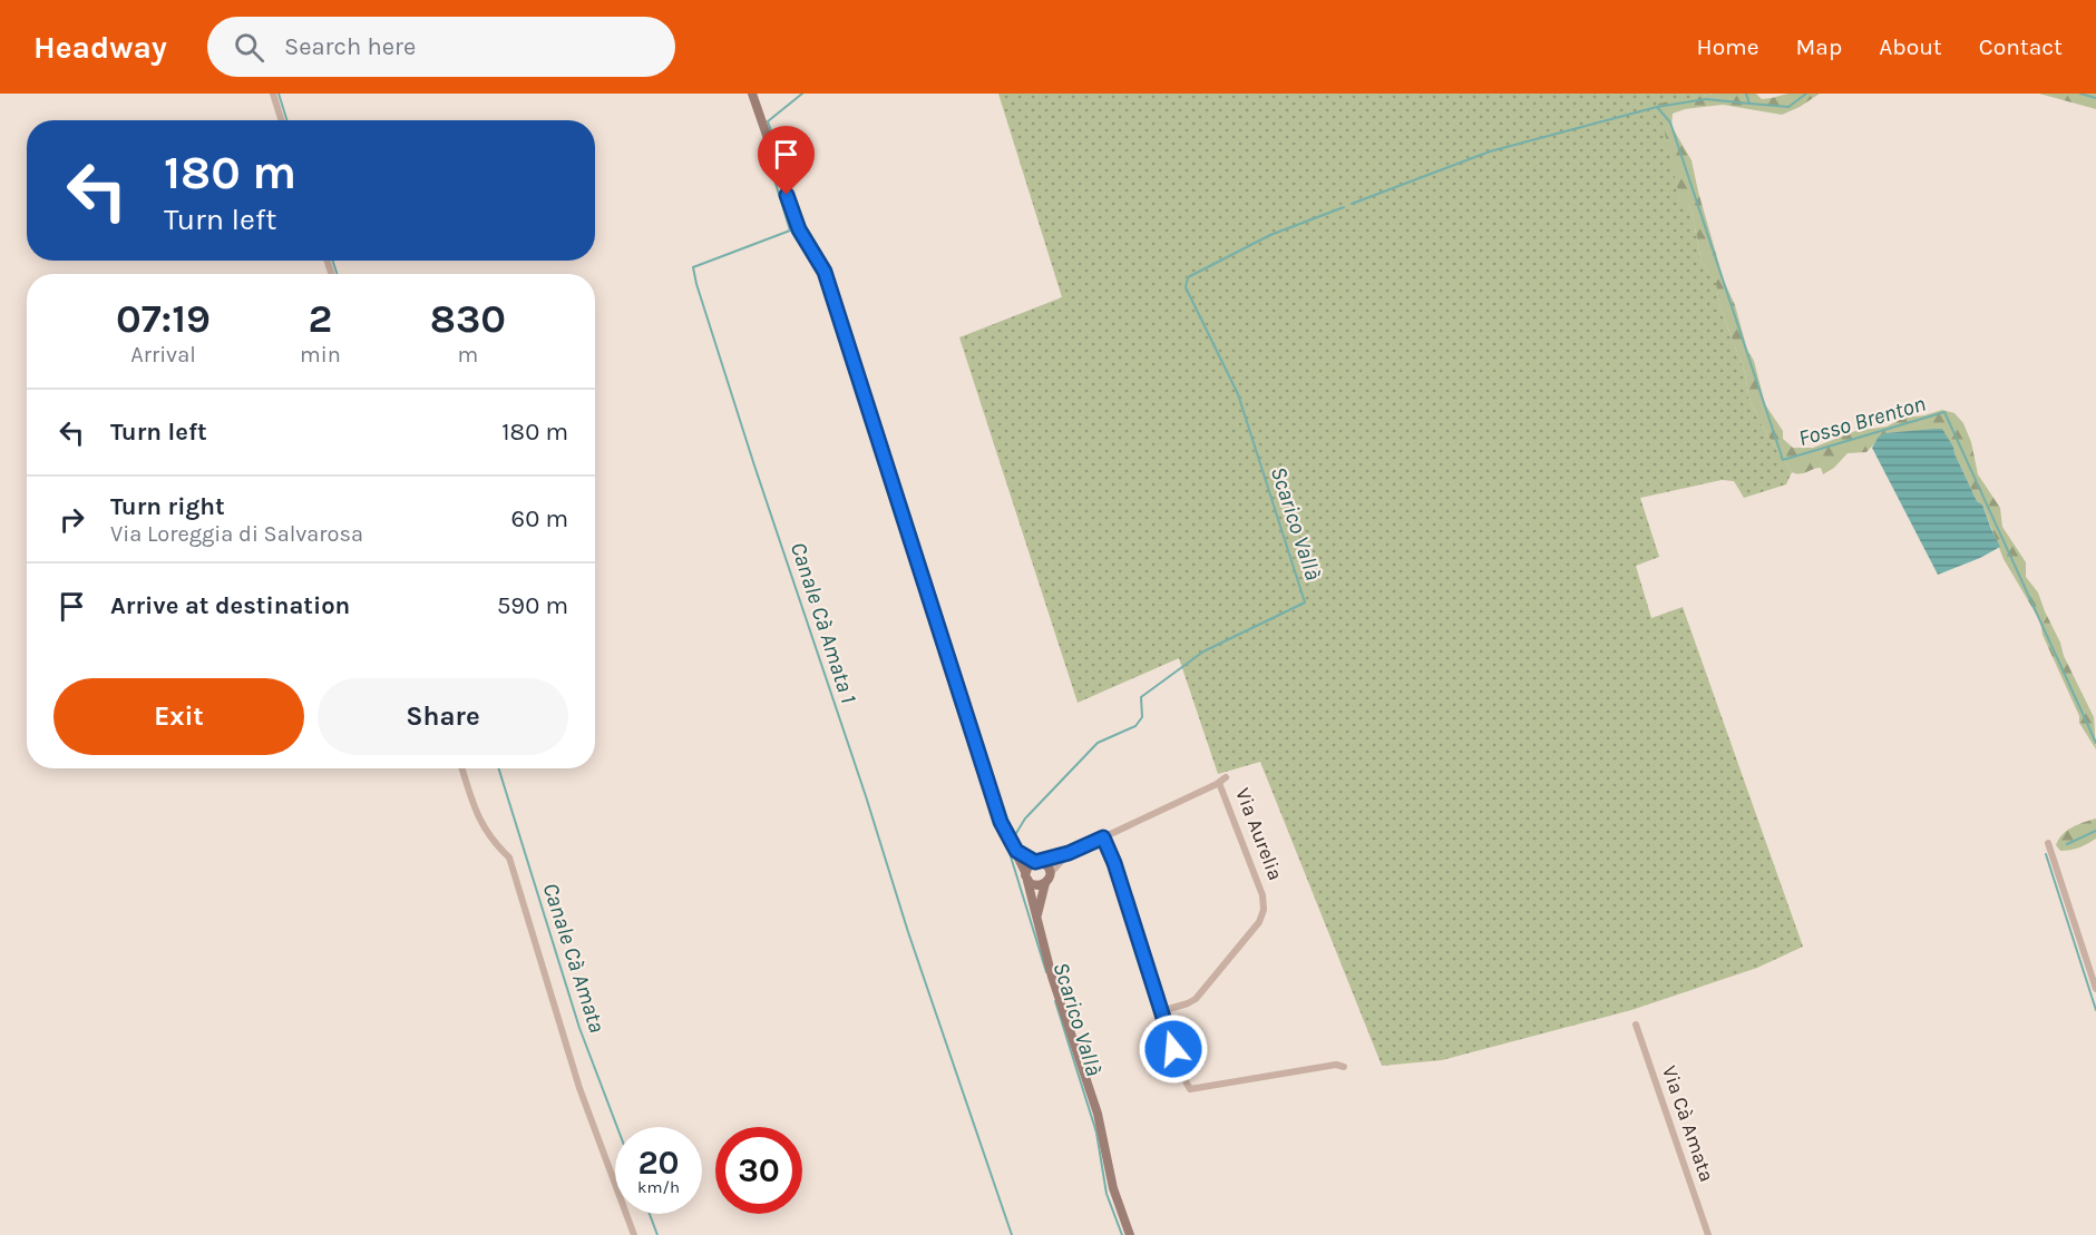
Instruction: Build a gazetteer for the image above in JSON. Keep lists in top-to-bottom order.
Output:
{
  "streets": {
    "street": ["Via Aurelia", "Via Cà Amata"]
  },
  "water": [
    "Fosso Brenton",
    "Scarico Vallà",
    "Canale Cà Amata 1",
    "Canale Cà Amata"
  ],
  "page": {
    "header": "Headway",
    "search": "Search here",
    "nav": [
      "Home",
      "Map",
      "About",
      "Contact"
    ],
    "turn": ["180 m", "Turn left"],
    "eta": [
      "07:19",
      "Arrival",
      "2",
      "min",
      "830",
      "m"
    ],
    "list": [
      {
        "name": "Turn left",
        "value": "180 m"
      },
      {
        "name": "Turn right",
        "note": "Via Loreggia di Salvarosa",
        "value": "60 m"
      },
      {
        "name": "Arrive at destination",
        "value": "590 m"
      }
    ],
    "buttons": ["Exit", "Share"],
    "speed": "20 km/h",
    "limit": "30"
  }
}
